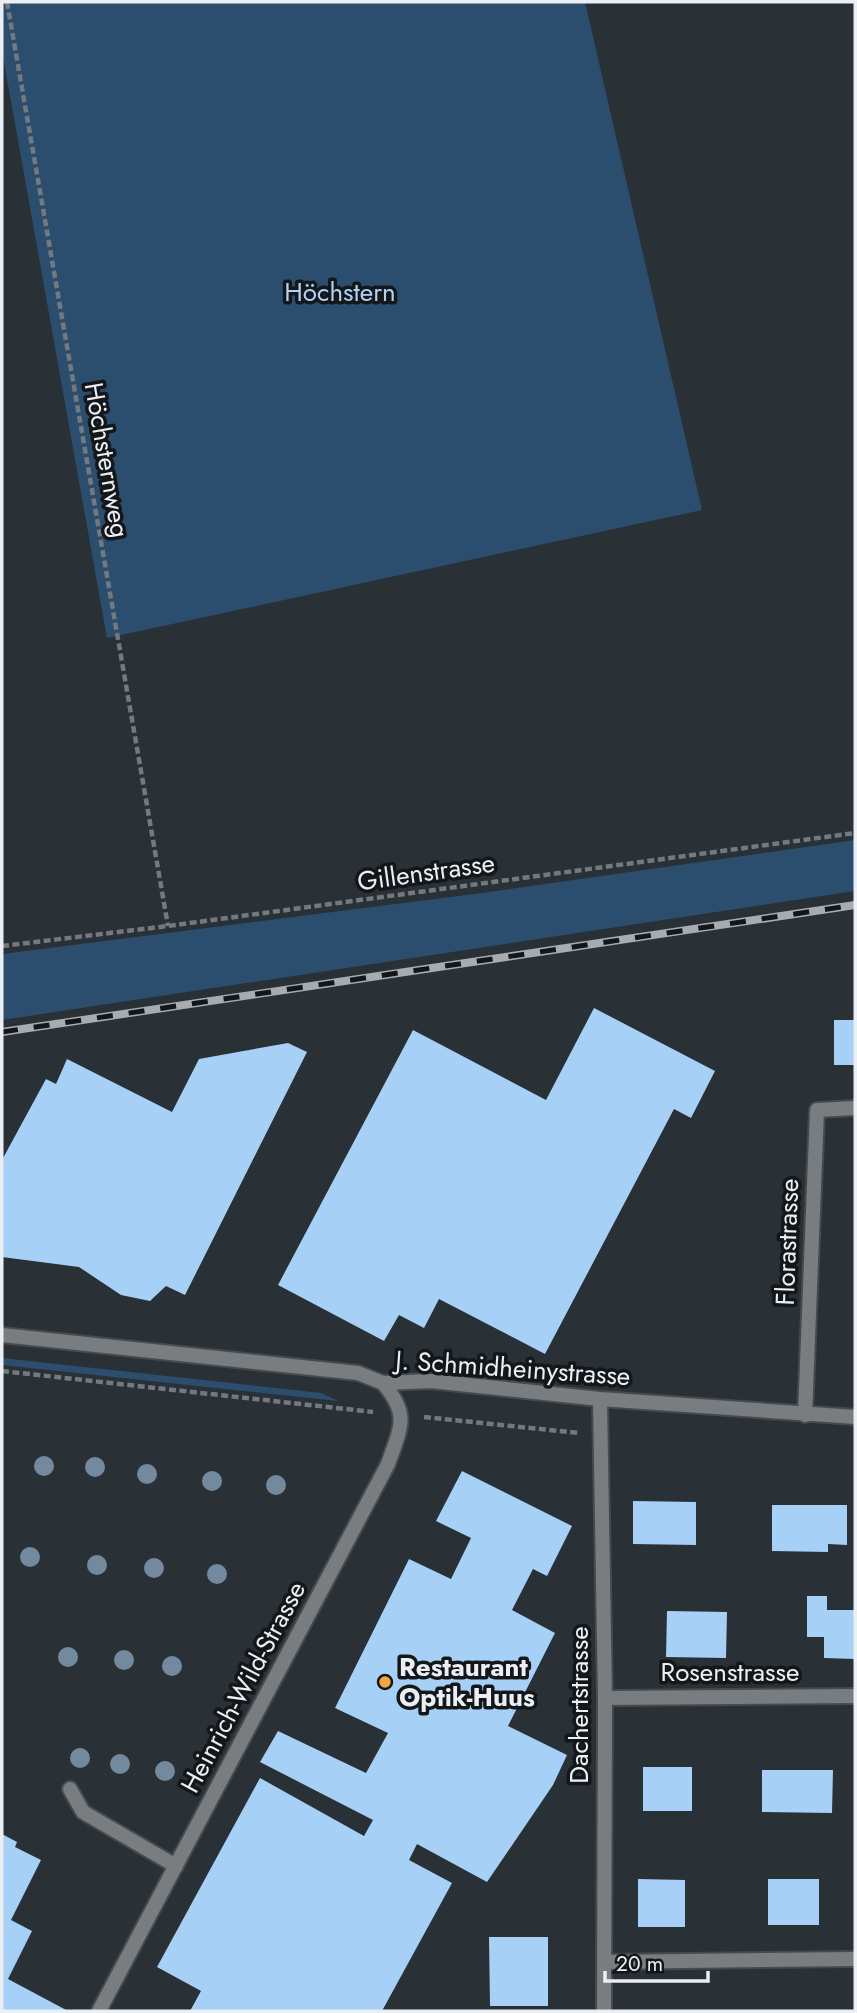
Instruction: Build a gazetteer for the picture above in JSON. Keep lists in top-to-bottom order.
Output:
{
  "streets": {
    "street": [
      "Florastrasse",
      "J. Schmidheinystrasse",
      "Rosenstrasse",
      "Heinrich-Wild-Strasse",
      "Dachertstrasse"
    ],
    "path": ["Höchsternweg", "Gillenstrasse"]
  },
  "crossings": [
    ["Höchsternweg", "Gillenstrasse"],
    ["Florastrasse", "J. Schmidheinystrasse"],
    ["J. Schmidheinystrasse", "Heinrich-Wild-Strasse"],
    ["J. Schmidheinystrasse", "Dachertstrasse"],
    ["Rosenstrasse", "Dachertstrasse"]
  ],
  "parks": ["Höchstern"],
  "places": ["Restaurant Optik-Huus"],
  "scale_bar": "20 m"
}
